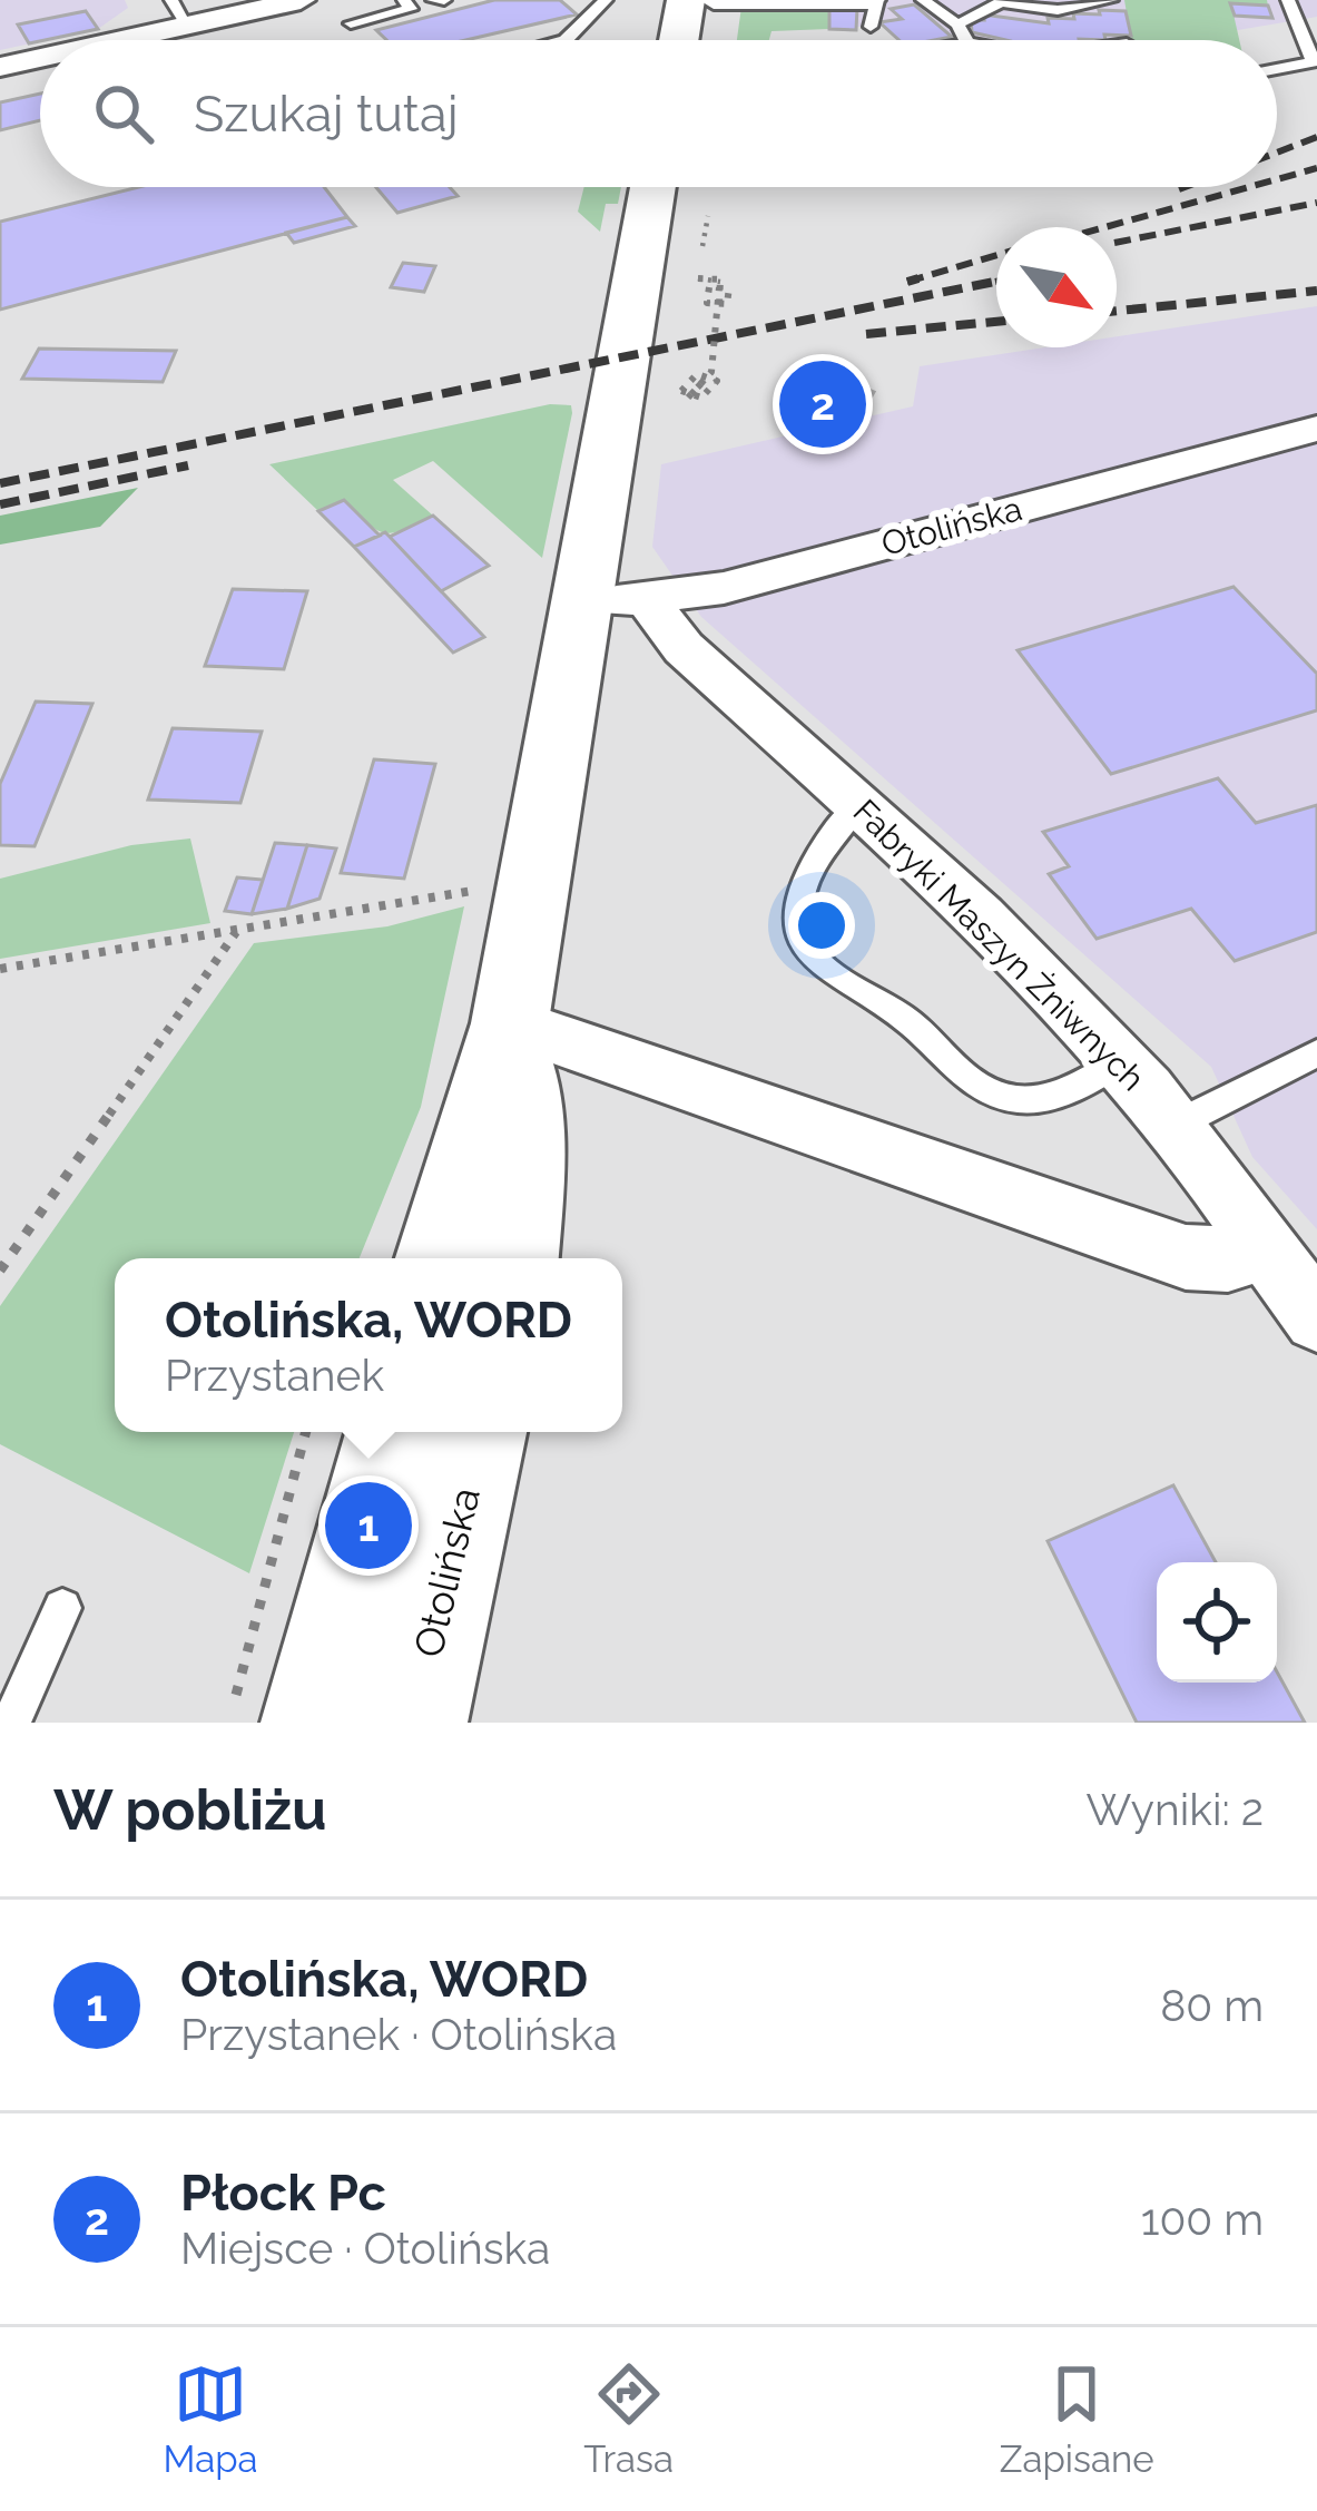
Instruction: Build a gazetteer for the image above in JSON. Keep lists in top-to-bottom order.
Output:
{
  "streets": {
    "main road": ["Otolińska"],
    "street": ["Fabryki Maszyn Żniwnych"]
  },
  "crossings": [
    ["Otolińska", "Fabryki Maszyn Żniwnych"]
  ],
  "north": "bottom right",
  "page": {
    "search": "Szukaj tutaj",
    "pins": ["2", "1"],
    "popup": ["Otolińska, WORD", "Przystanek"],
    "heading": ["W pobliżu", "Wyniki: 2"],
    "list": [
      {
        "mark": "1",
        "name": "Otolińska, WORD",
        "note": "Przystanek · Otolińska",
        "value": "80 m"
      },
      {
        "mark": "2",
        "name": "Płock Pc",
        "note": "Miejsce · Otolińska",
        "value": "100 m"
      }
    ],
    "nav": ["Mapa", "Trasa", "Zapisane"]
  }
}
